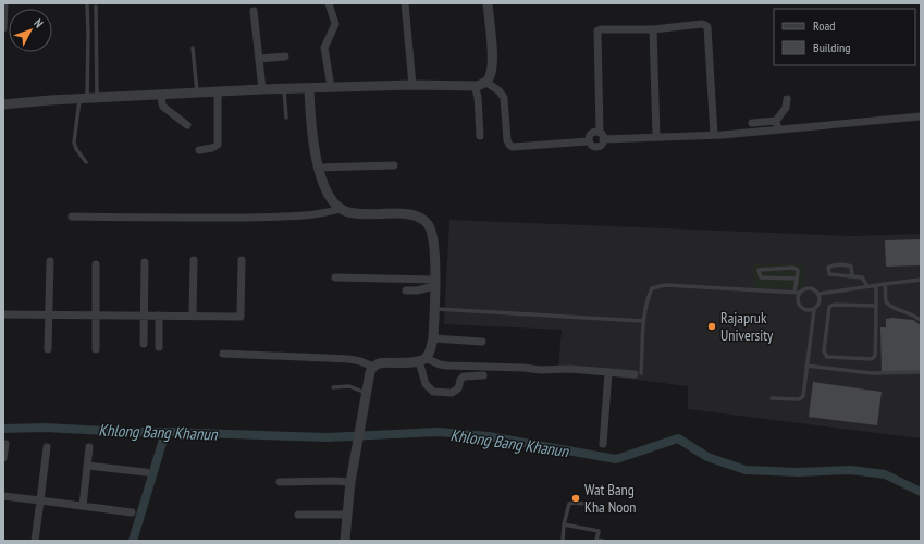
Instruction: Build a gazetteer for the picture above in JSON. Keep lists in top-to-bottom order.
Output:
{
  "water": ["Khlong Bang Khanun"],
  "places": ["Rajapruk University", "Wat Bang Kha Noon"],
  "legend": ["Road", "Building"],
  "north": "top right"
}
